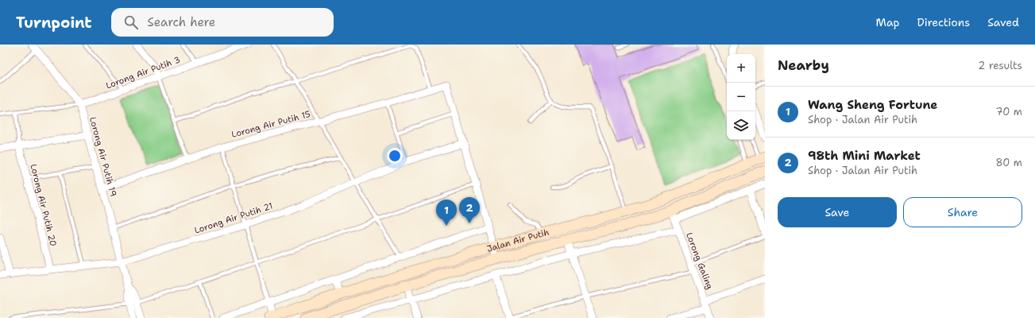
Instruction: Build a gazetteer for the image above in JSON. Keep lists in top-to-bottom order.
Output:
{
  "streets": {
    "street": [
      "Lorong Air Putih 3",
      "Lorong Air Putih 15",
      "Lorong Air Putih 19",
      "Lorong Air Putih 20",
      "Lorong Air Putih 21",
      "Jalan Air Putih",
      "Lorong Galing"
    ]
  },
  "crossings": [
    ["Lorong Air Putih 3", "Lorong Air Putih 19"],
    ["Lorong Air Putih 15", "Lorong Air Putih 19"],
    ["Lorong Air Putih 19", "Lorong Air Putih 21"],
    ["Lorong Air Putih 20", "Lorong Air Putih 21"],
    ["Jalan Air Putih", "Lorong Galing"]
  ],
  "page": {
    "header": "Turnpoint",
    "search": "Search here",
    "nav": ["Map", "Directions", "Saved"],
    "heading": ["Nearby", "2 results"],
    "map_buttons": ["+", "−"],
    "list": [
      {
        "mark": "1",
        "name": "Wang Sheng Fortune",
        "note": "Shop · Jalan Air Putih",
        "value": "70 m"
      },
      {
        "mark": "2",
        "name": "98th Mini Market",
        "note": "Shop · Jalan Air Putih",
        "value": "80 m"
      }
    ],
    "buttons": ["Save", "Share"],
    "pins": ["2", "1"]
  }
}
